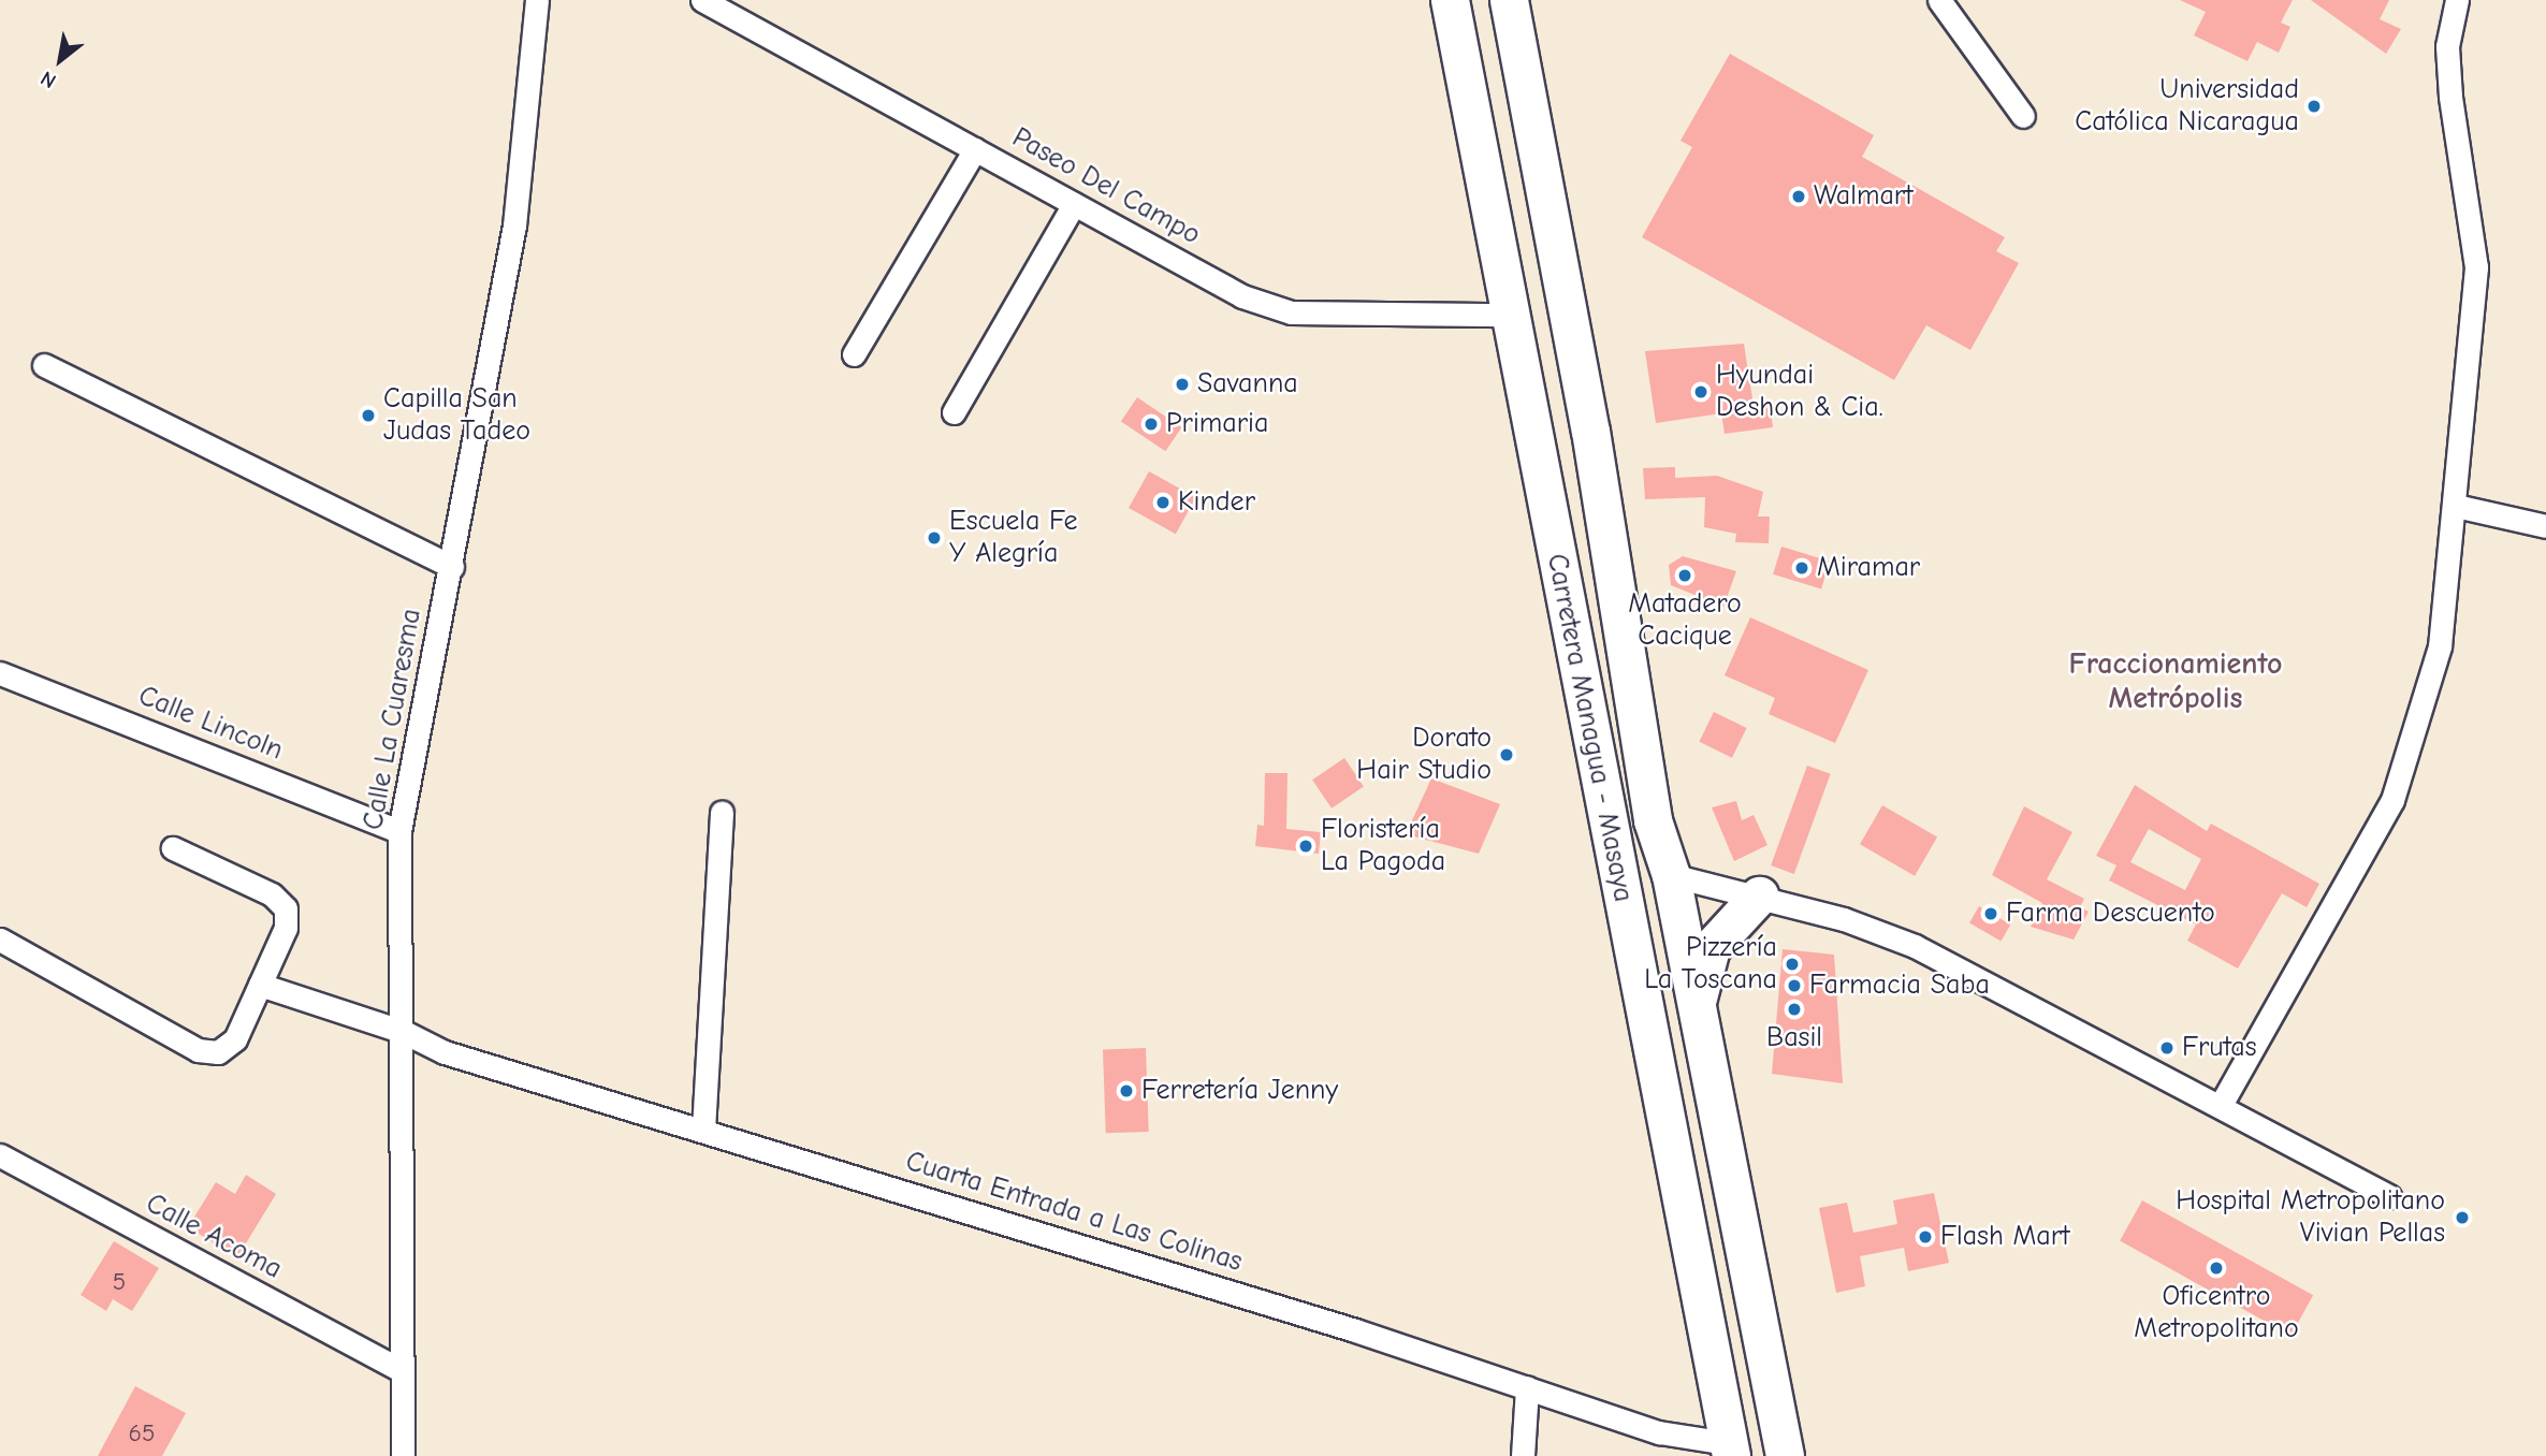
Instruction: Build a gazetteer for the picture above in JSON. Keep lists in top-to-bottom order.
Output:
{
  "streets": {
    "highway": ["Carretera Managua - Masaya"],
    "street": [
      "Paseo Del Campo",
      "Calle La Cuaresma",
      "Calle Lincoln",
      "Cuarta Entrada a Las Colinas",
      "Calle Acoma"
    ]
  },
  "crossings": [
    ["Paseo Del Campo", "Carretera Managua - Masaya"],
    ["Calle La Cuaresma", "Calle Lincoln"],
    ["Calle La Cuaresma", "Cuarta Entrada a Las Colinas"],
    ["Calle La Cuaresma", "Calle Acoma"],
    ["Carretera Managua - Masaya", "Cuarta Entrada a Las Colinas"]
  ],
  "districts": ["Fraccionamiento Metrópolis"],
  "places": [
    "Universidad Católica Nicaragua",
    "Walmart",
    "Savanna",
    "Hyundai Deshon & Cia.",
    "Capilla San Judas Tadeo",
    "Primaria",
    "Kinder",
    "Escuela Fe Y Alegría",
    "Miramar",
    "Matadero Cacique",
    "Dorato Hair Studio",
    "Floristería La Pagoda",
    "Farma Descuento",
    "Pizzería La Toscana",
    "Farmacia Saba",
    "Basil",
    "Frutas",
    "Ferretería Jenny",
    "Hospital Metropolitano Vivian Pellas",
    "Flash Mart",
    "Oficentro Metropolitano"
  ],
  "house_numbers": ["5", "65"],
  "north": "bottom left"
}
